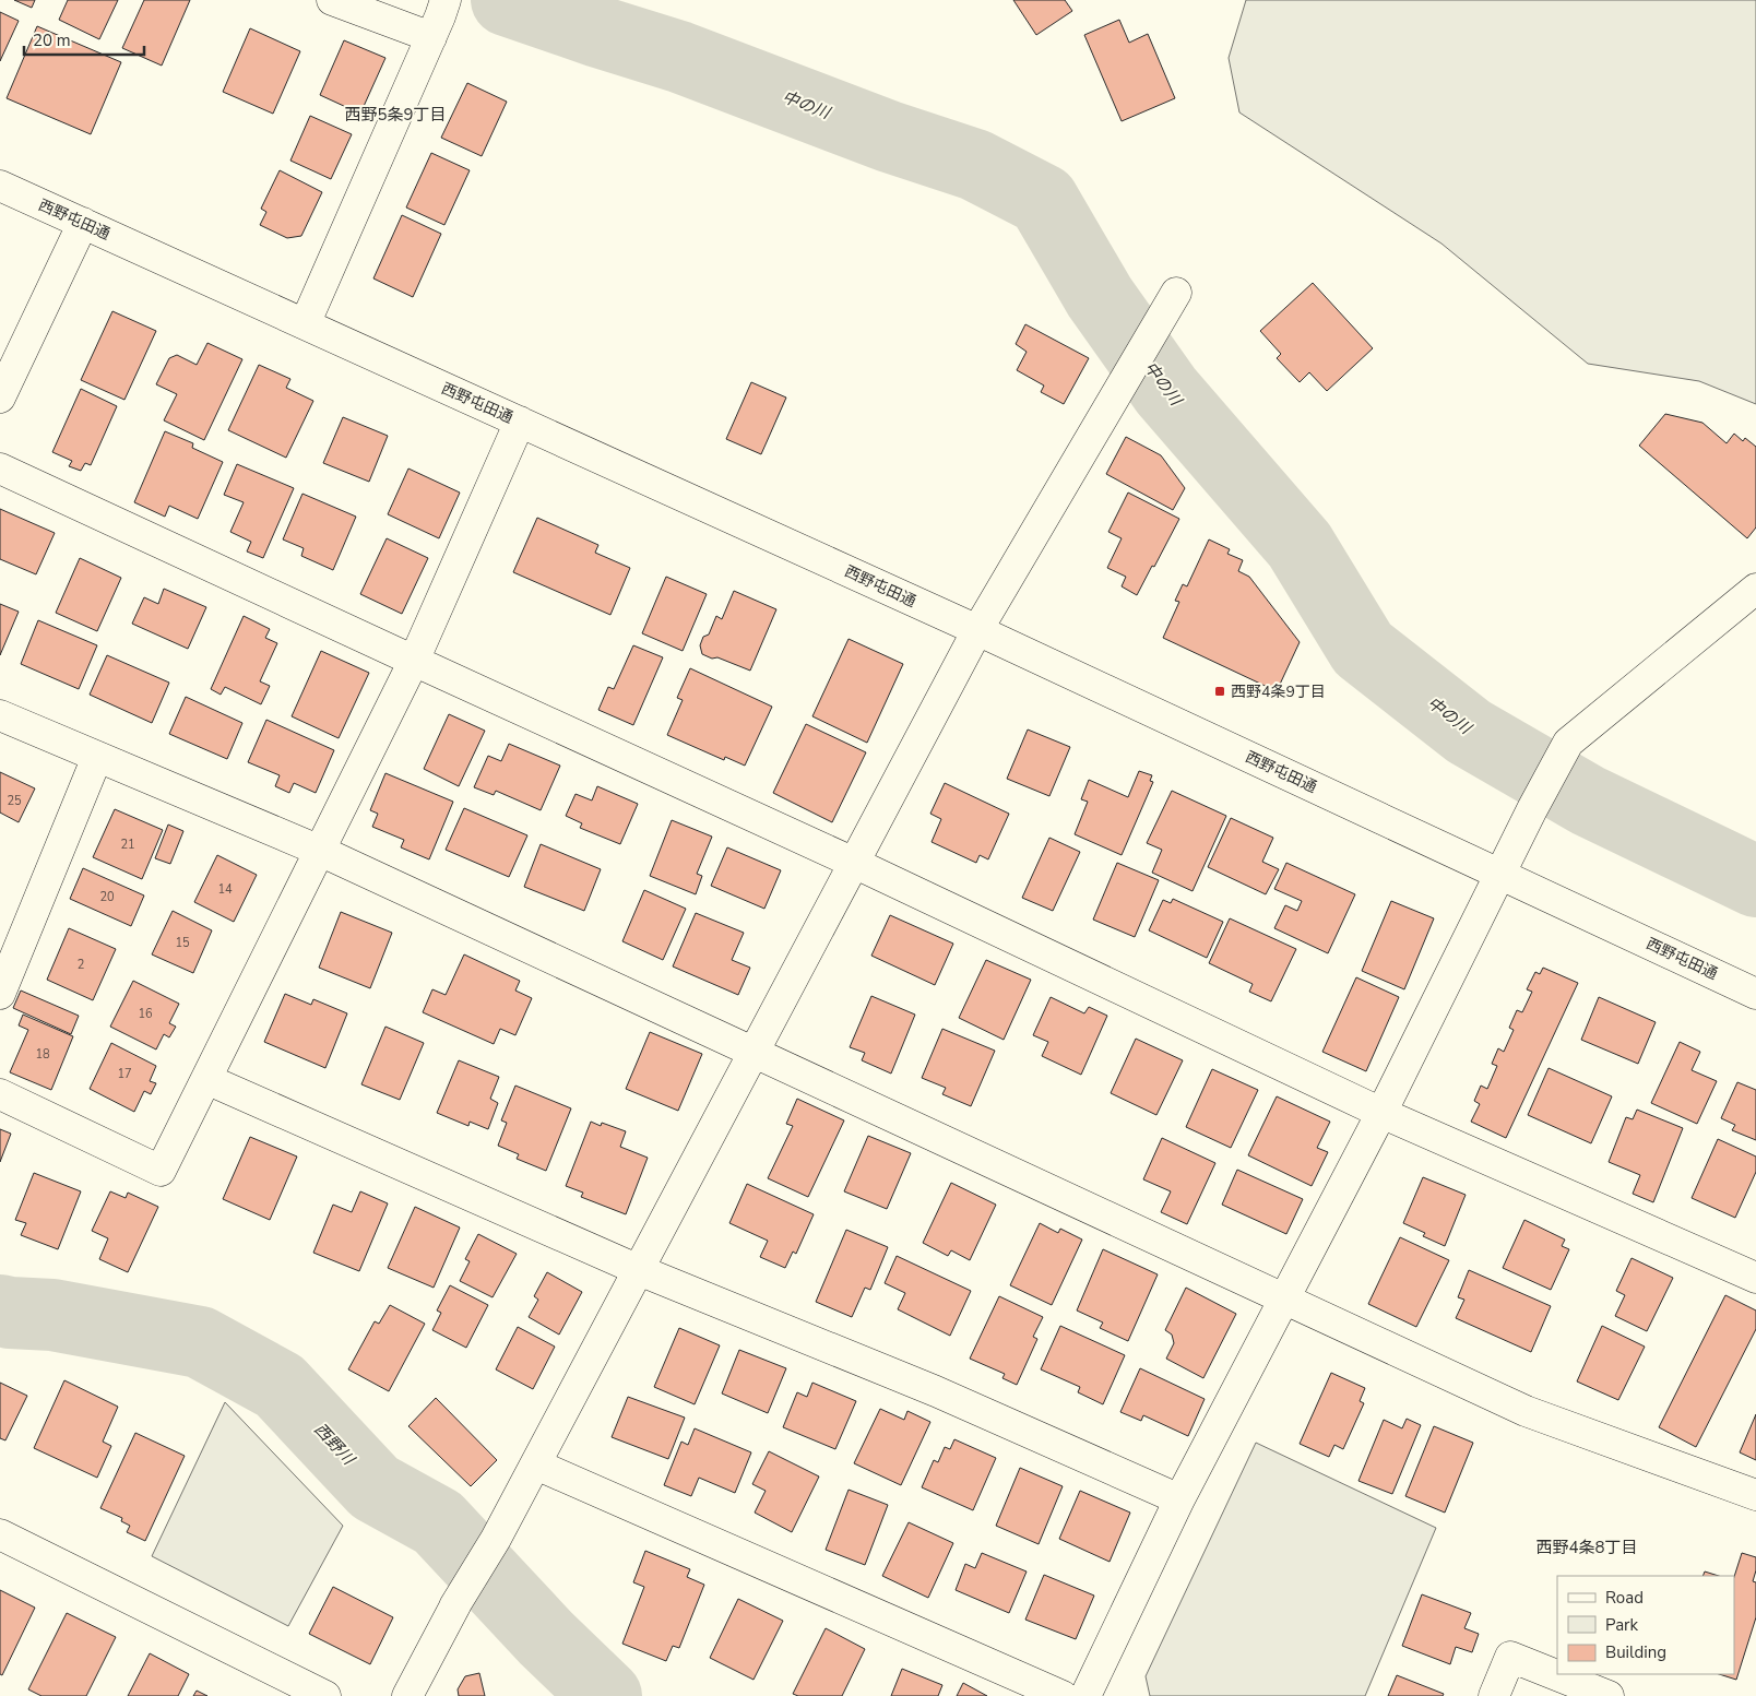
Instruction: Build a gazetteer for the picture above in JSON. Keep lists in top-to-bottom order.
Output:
{
  "streets": {
    "street": ["西野屯田通"]
  },
  "districts": ["西野5条9丁目", "西野4条8丁目"],
  "water": ["中の川", "西野川"],
  "places": {
    "transit": ["西野4条9丁目"]
  },
  "house_numbers": [
    "25",
    "21",
    "14",
    "20",
    "15",
    "2",
    "16",
    "18",
    "17"
  ],
  "legend": ["Road", "Park", "Building"],
  "scale_bar": "20 m"
}
